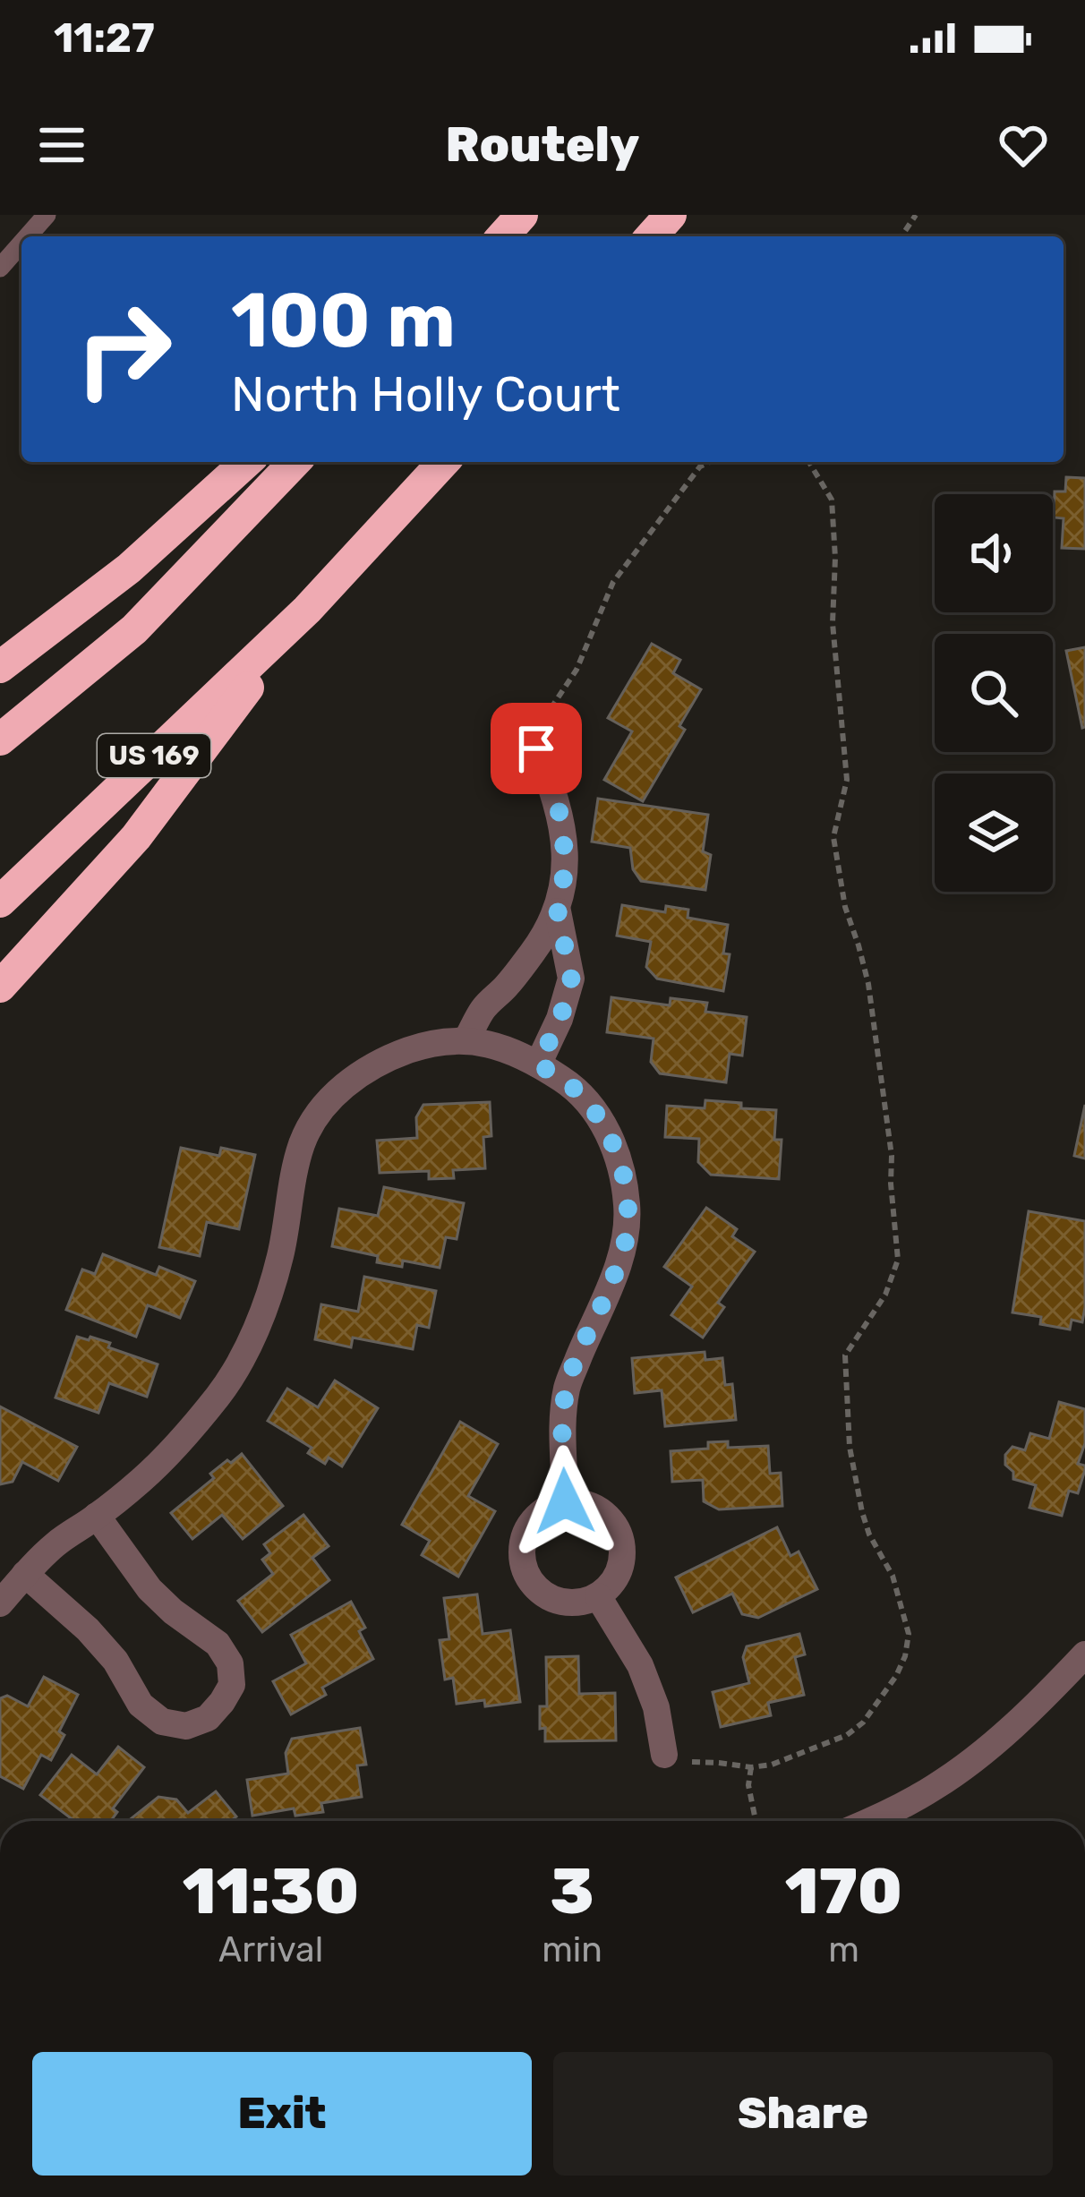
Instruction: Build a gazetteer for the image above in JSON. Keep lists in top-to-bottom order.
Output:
{
  "streets": {
    "highway": ["US 169"]
  },
  "page": {
    "status": "11:27",
    "header": "Routely",
    "turn": ["100 m", "North Holly Court"],
    "eta": [
      "11:30",
      "Arrival",
      "3",
      "min",
      "170",
      "m"
    ],
    "buttons": ["Exit", "Share"]
  }
}
